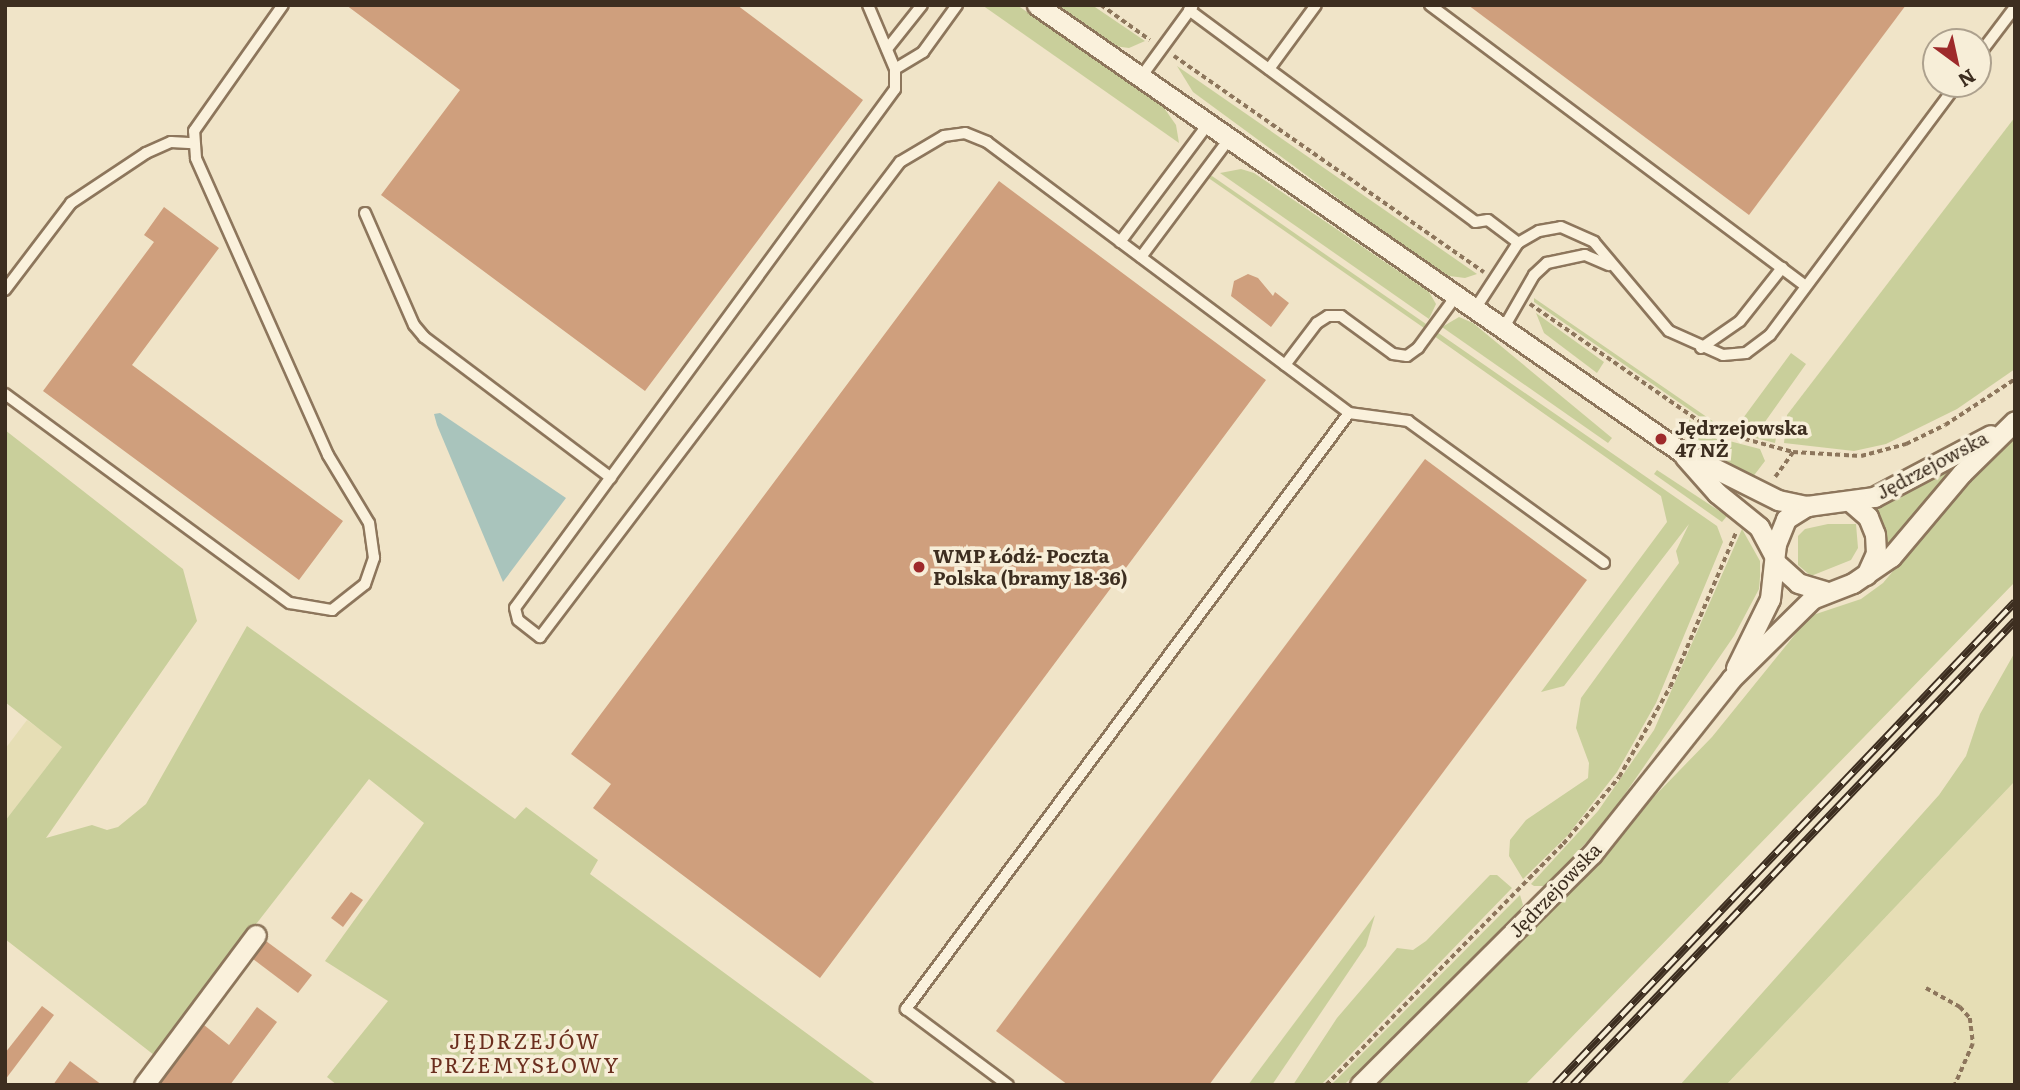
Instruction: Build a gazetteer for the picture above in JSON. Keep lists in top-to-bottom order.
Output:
{
  "streets": {
    "street": ["Jędrzejowska"]
  },
  "districts": ["JĘDRZEJÓW PRZEMYSŁOWY"],
  "places": ["Jędrzejowska 47 NŻ", "WMP Łódź- Poczta Polska (bramy 18-36)"],
  "north": "bottom right"
}
